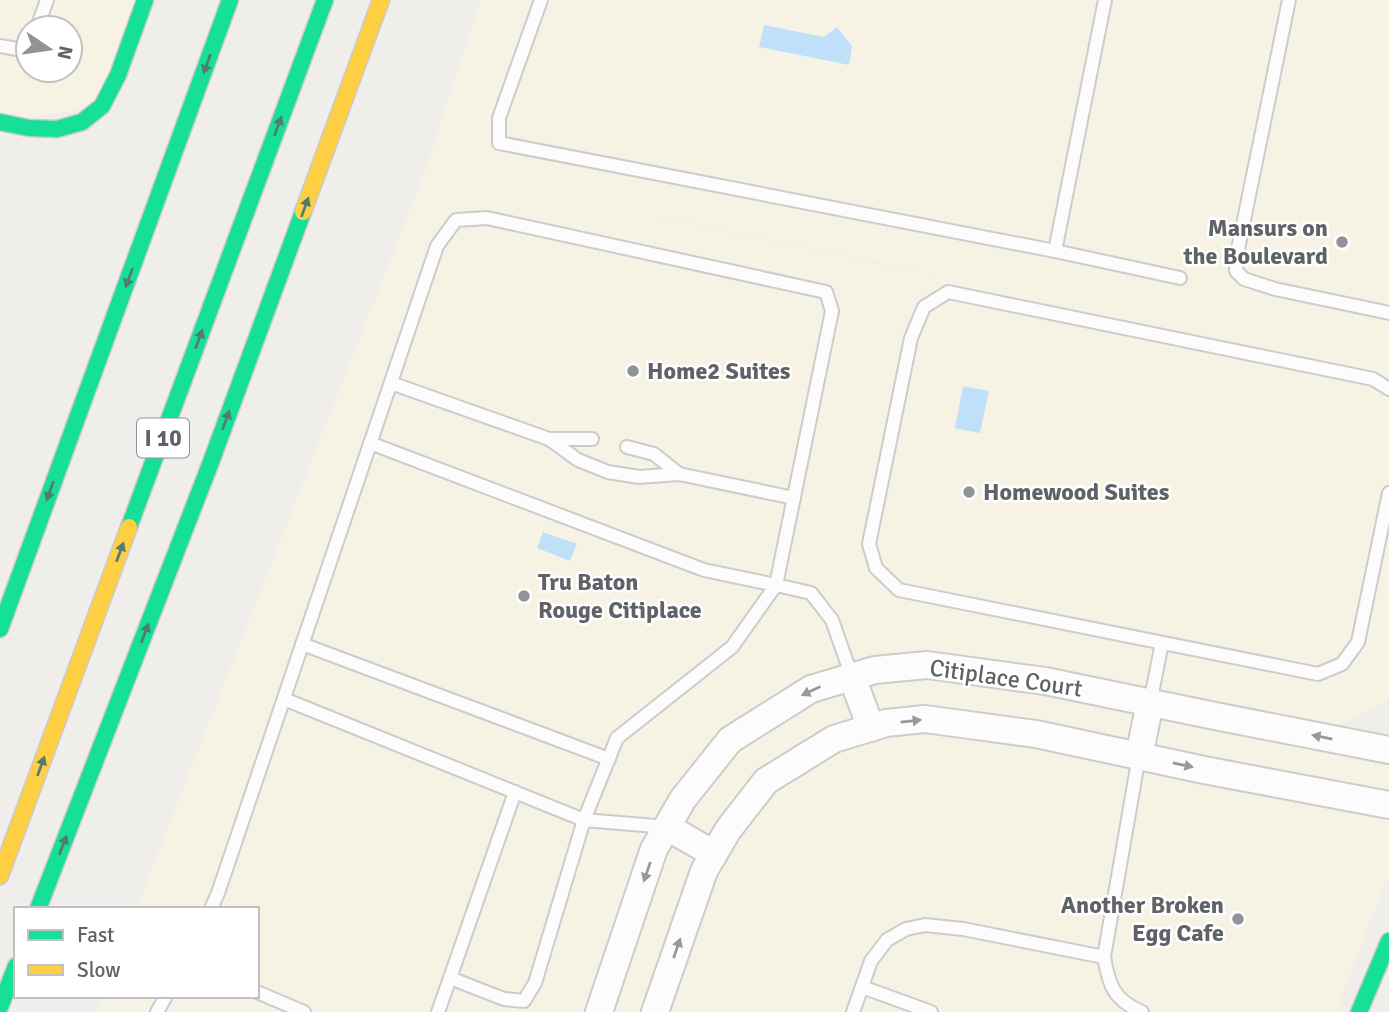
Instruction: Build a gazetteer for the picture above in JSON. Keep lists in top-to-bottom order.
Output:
{
  "streets": {
    "main road": ["I 10"],
    "street": ["Citiplace Court"]
  },
  "one_way": ["Citiplace Court"],
  "places": [
    "Mansurs on the Boulevard",
    "Home2 Suites",
    "Homewood Suites",
    "Tru Baton Rouge Citiplace",
    "Another Broken Egg Cafe"
  ],
  "legend": ["Fast", "Slow"],
  "north": "right"
}
